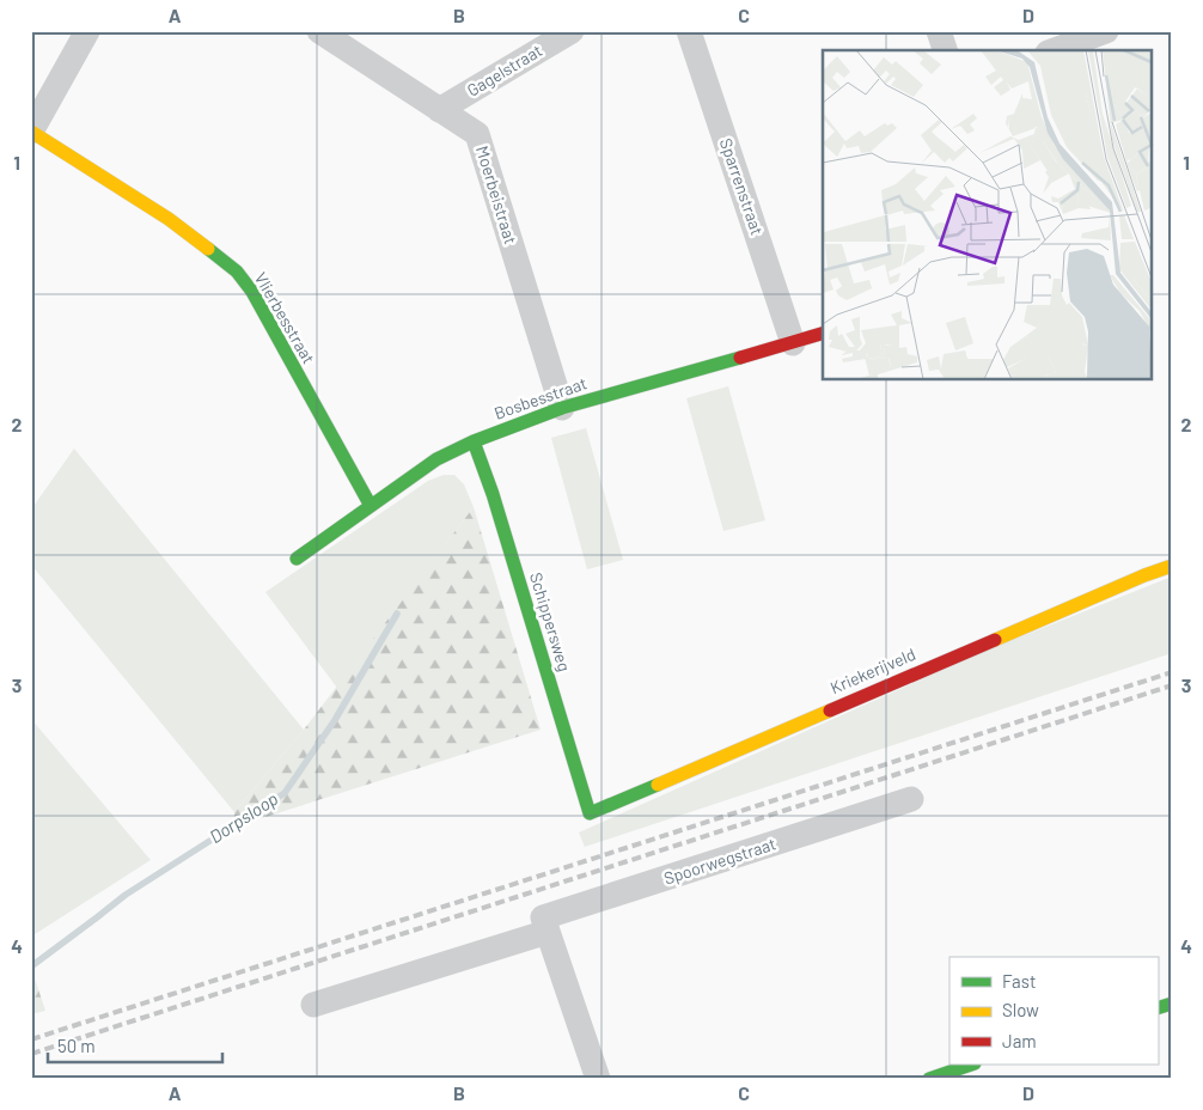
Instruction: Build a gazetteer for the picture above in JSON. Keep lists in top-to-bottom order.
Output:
{
  "streets": {
    "street": [
      "Gagelstraat",
      "Sparrenstraat",
      "Moerbeistraat",
      "Vlierbesstraat",
      "Bosbesstraat",
      "Schippersweg",
      "Kriekerijveld",
      "Spoorwegstraat"
    ]
  },
  "crossings": [
    ["Gagelstraat", "Moerbeistraat"],
    ["Sparrenstraat", "Bosbesstraat"],
    ["Moerbeistraat", "Bosbesstraat"],
    ["Vlierbesstraat", "Bosbesstraat"],
    ["Bosbesstraat", "Schippersweg"],
    ["Schippersweg", "Kriekerijveld"]
  ],
  "water": ["Dorpsloop"],
  "legend": ["Fast", "Slow", "Jam"],
  "scale_bar": "50 m",
  "grid": {
    "columns": [
      "A",
      "B",
      "C",
      "D"
    ],
    "rows": [
      "1",
      "2",
      "3",
      "4"
    ]
  }
}
